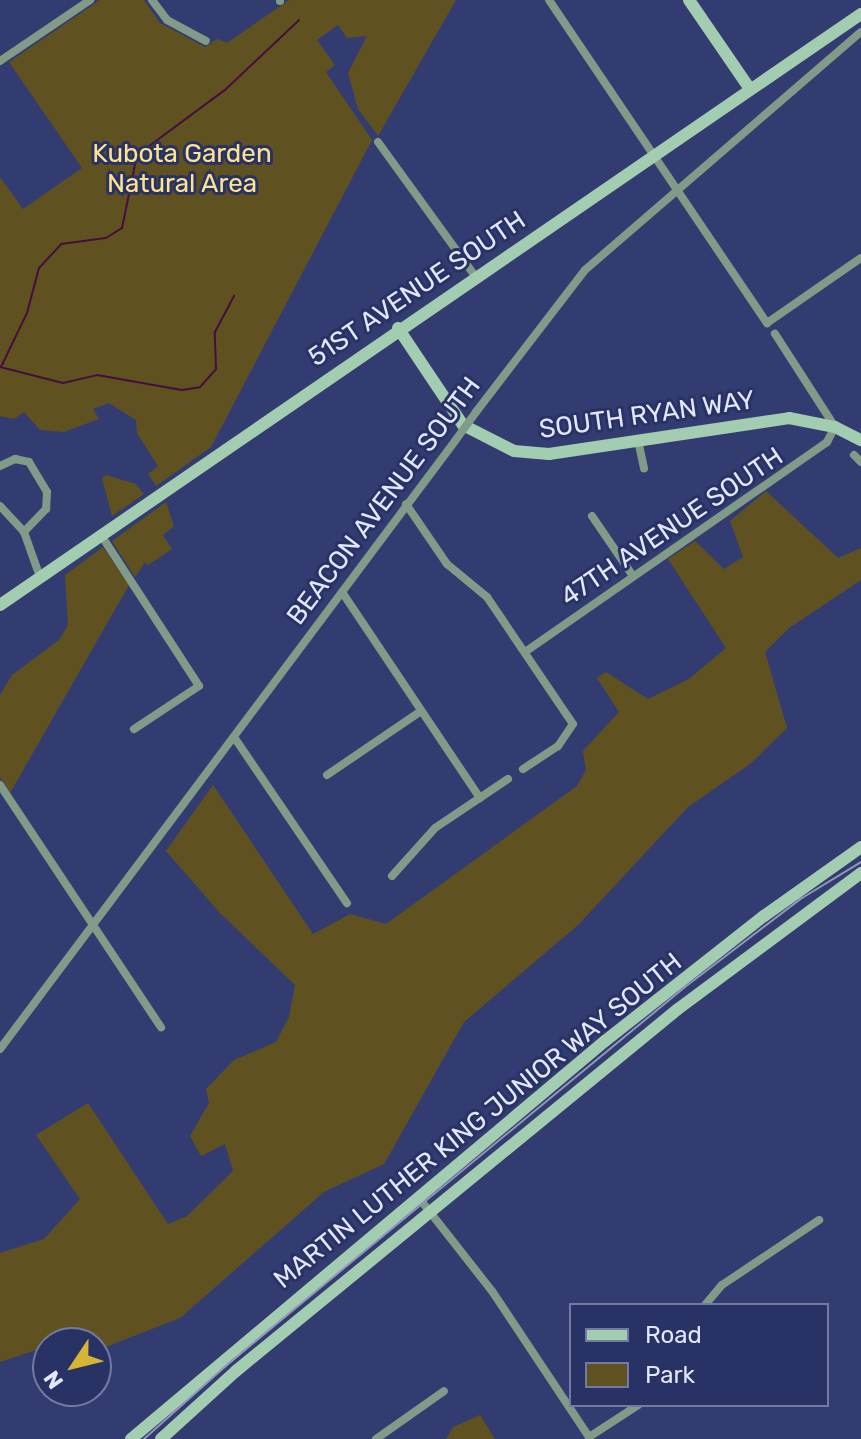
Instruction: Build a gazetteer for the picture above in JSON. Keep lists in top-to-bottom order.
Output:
{
  "streets": {
    "main road": ["51ST AVENUE SOUTH", "SOUTH RYAN WAY", "MARTIN LUTHER KING JUNIOR WAY SOUTH"],
    "street": ["BEACON AVENUE SOUTH", "47TH AVENUE SOUTH"]
  },
  "crossings": [
    ["51ST AVENUE SOUTH", "SOUTH RYAN WAY"],
    ["SOUTH RYAN WAY", "47TH AVENUE SOUTH"]
  ],
  "parks": ["Kubota Garden Natural Area"],
  "legend": ["Road", "Park"],
  "north": "bottom left"
}
